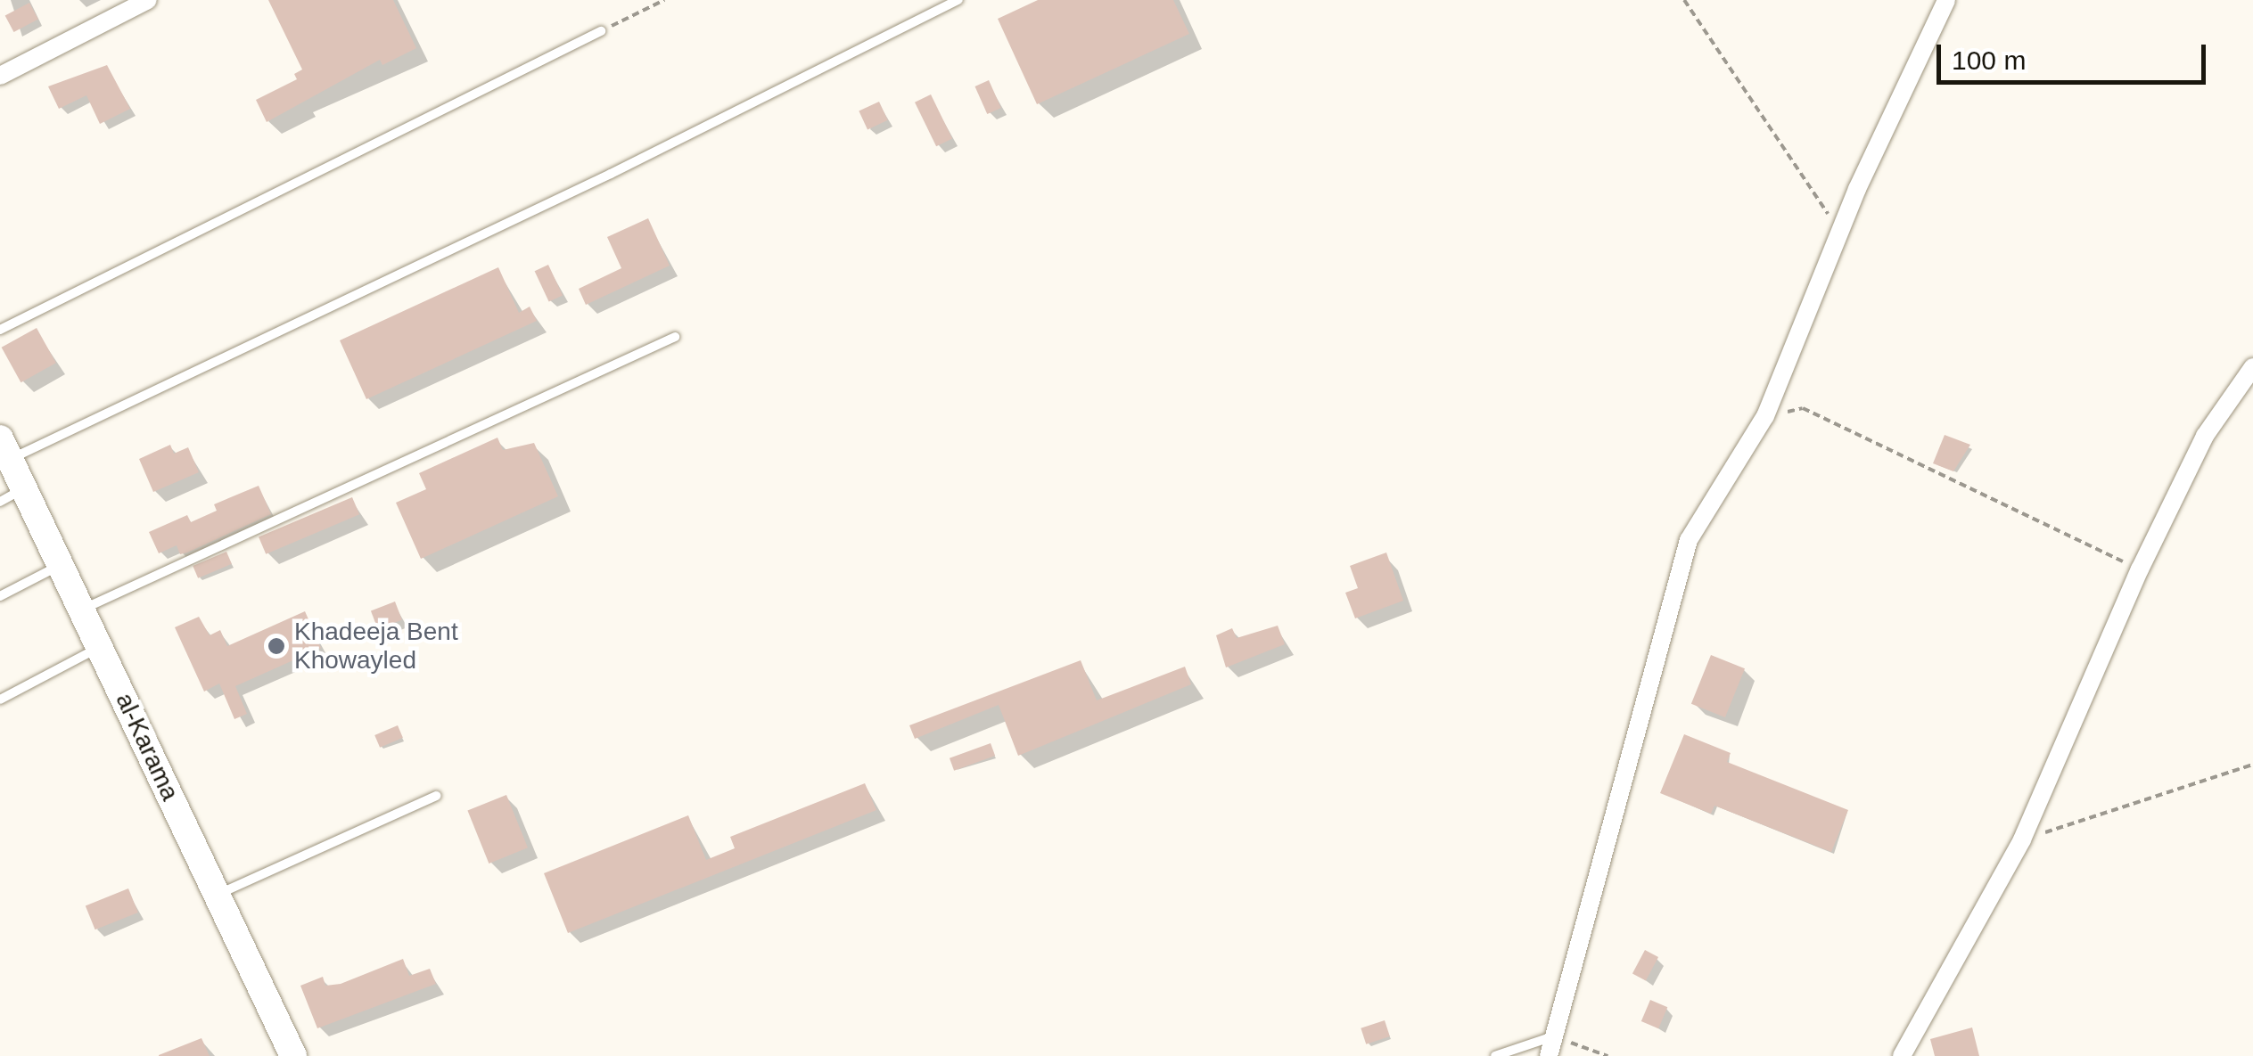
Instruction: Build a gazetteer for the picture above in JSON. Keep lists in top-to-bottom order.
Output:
{
  "streets": {
    "main road": ["al-Karama"]
  },
  "places": ["Khadeeja Bent Khowayled"],
  "scale_bar": "100 m"
}
